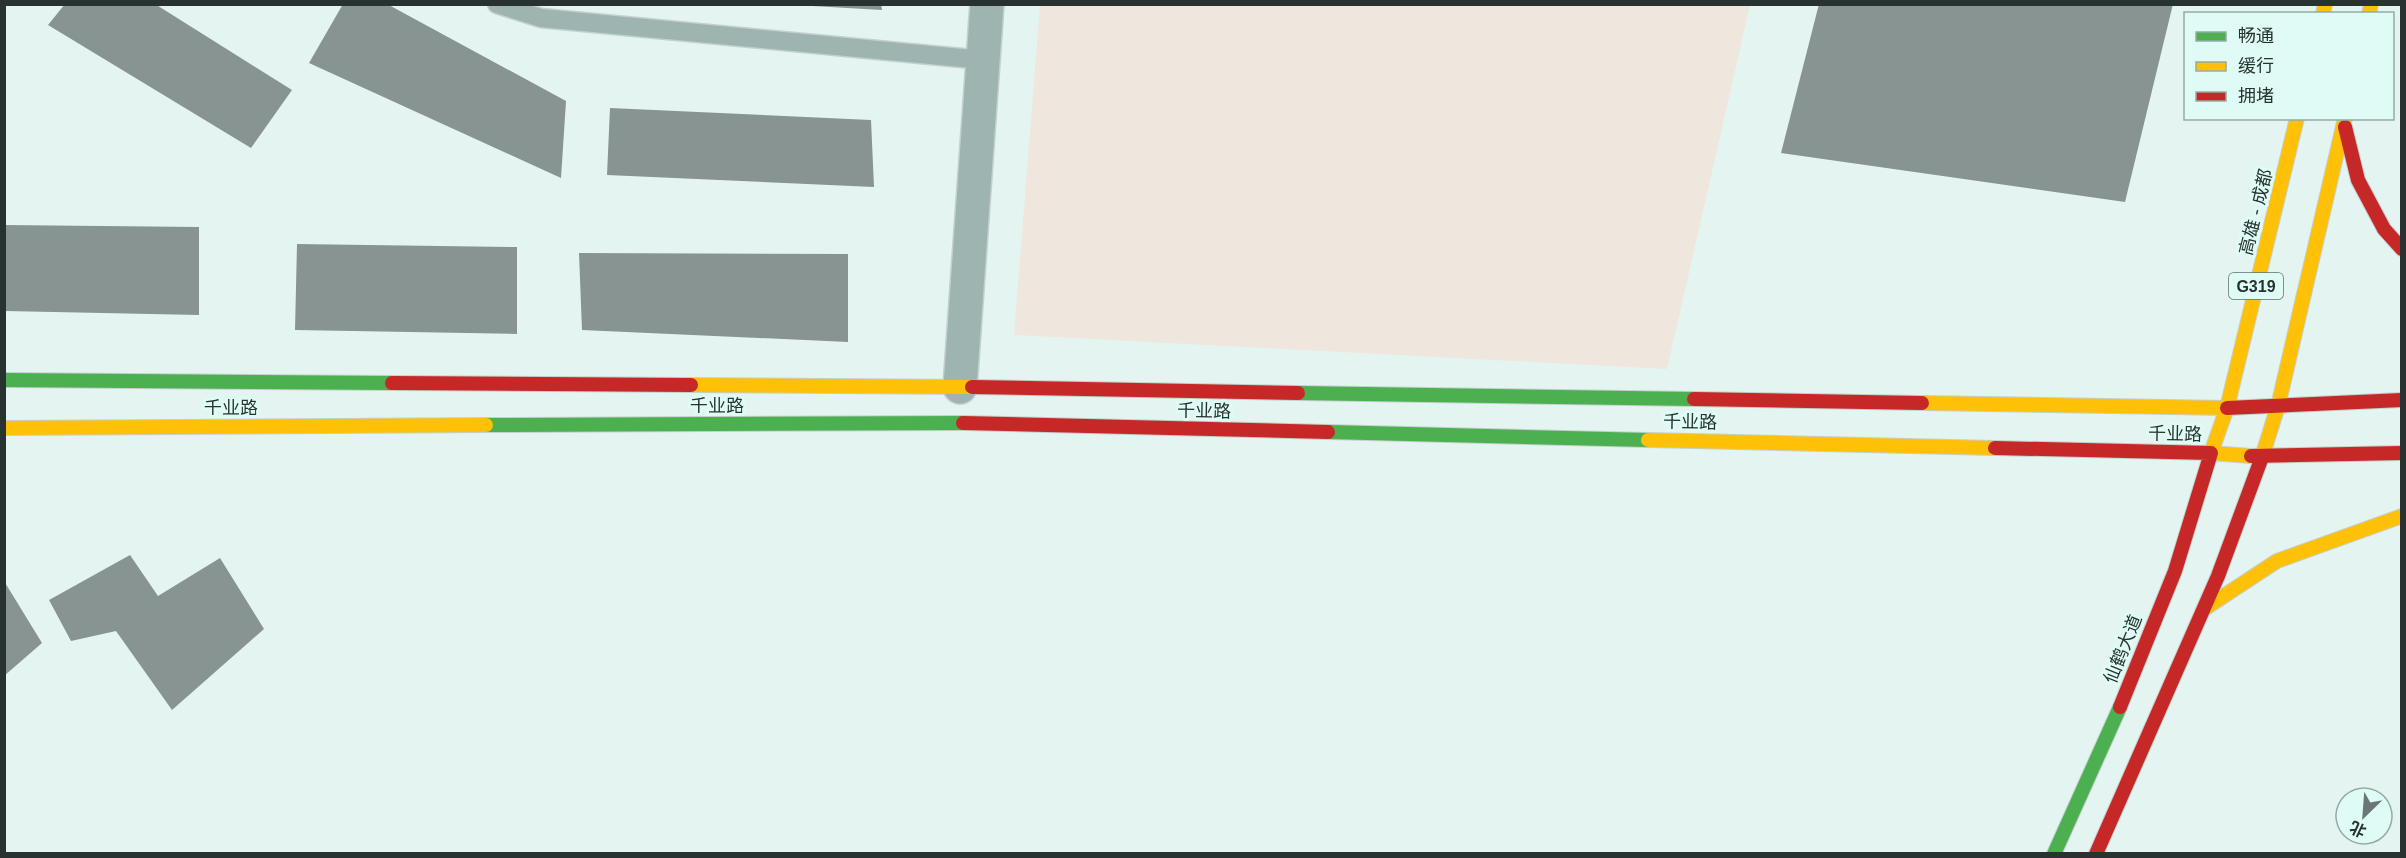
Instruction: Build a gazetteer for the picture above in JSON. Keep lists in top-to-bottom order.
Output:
{
  "streets": {
    "main road": [
      "高雄 - 成都",
      "G319",
      "千业路",
      "仙鹤大道"
    ]
  },
  "crossings": [
    ["高雄 - 成都", "千业路"],
    ["高雄 - 成都", "仙鹤大道"],
    ["G319", "千业路"],
    ["千业路", "仙鹤大道"]
  ],
  "legend": ["畅通", "缓行", "拥堵"],
  "north": "bottom left"
}
